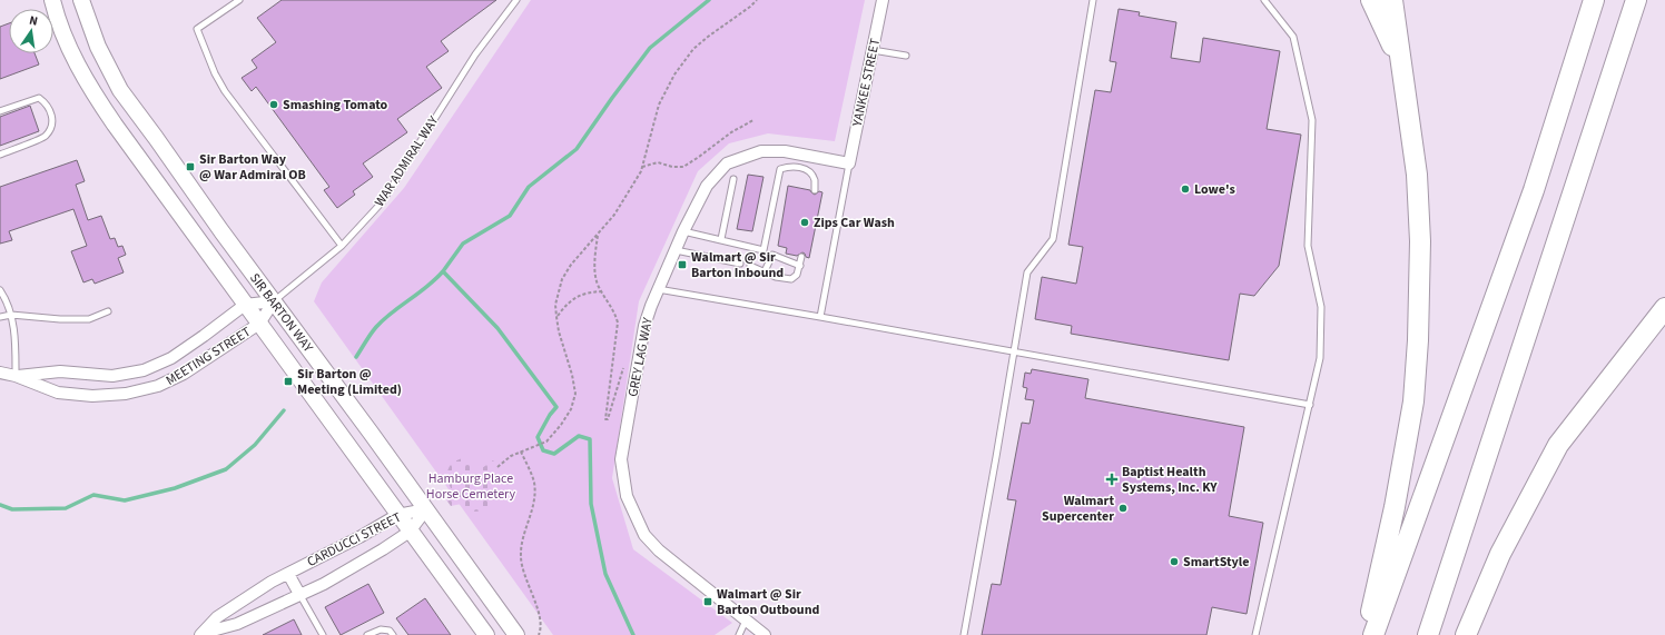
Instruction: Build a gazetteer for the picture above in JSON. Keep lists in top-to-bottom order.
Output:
{
  "streets": {
    "main road": ["SIR BARTON WAY"],
    "street": [
      "YANKEE STREET",
      "MEETING STREET",
      "GREY LAG WAY",
      "CARDUCCI STREET"
    ],
    "lane": ["WAR ADMIRAL WAY"]
  },
  "crossings": [
    ["YANKEE STREET", "GREY LAG WAY"],
    ["WAR ADMIRAL WAY", "SIR BARTON WAY"],
    ["WAR ADMIRAL WAY", "MEETING STREET"],
    ["SIR BARTON WAY", "MEETING STREET"],
    ["SIR BARTON WAY", "CARDUCCI STREET"]
  ],
  "parks": ["Hamburg Place Horse Cemetery"],
  "places": {
    "other": [
      "Smashing Tomato",
      "Lowe's",
      "Zips Car Wash",
      "Walmart Supercenter",
      "SmartStyle"
    ],
    "transit": [
      "Sir Barton Way @ War Admiral OB",
      "Walmart @ Sir Barton Inbound",
      "Sir Barton @ Meeting (Limited)",
      "Walmart @ Sir Barton Outbound"
    ],
    "health": ["Baptist Health Systems, Inc. KY"]
  },
  "north": "top"
}
